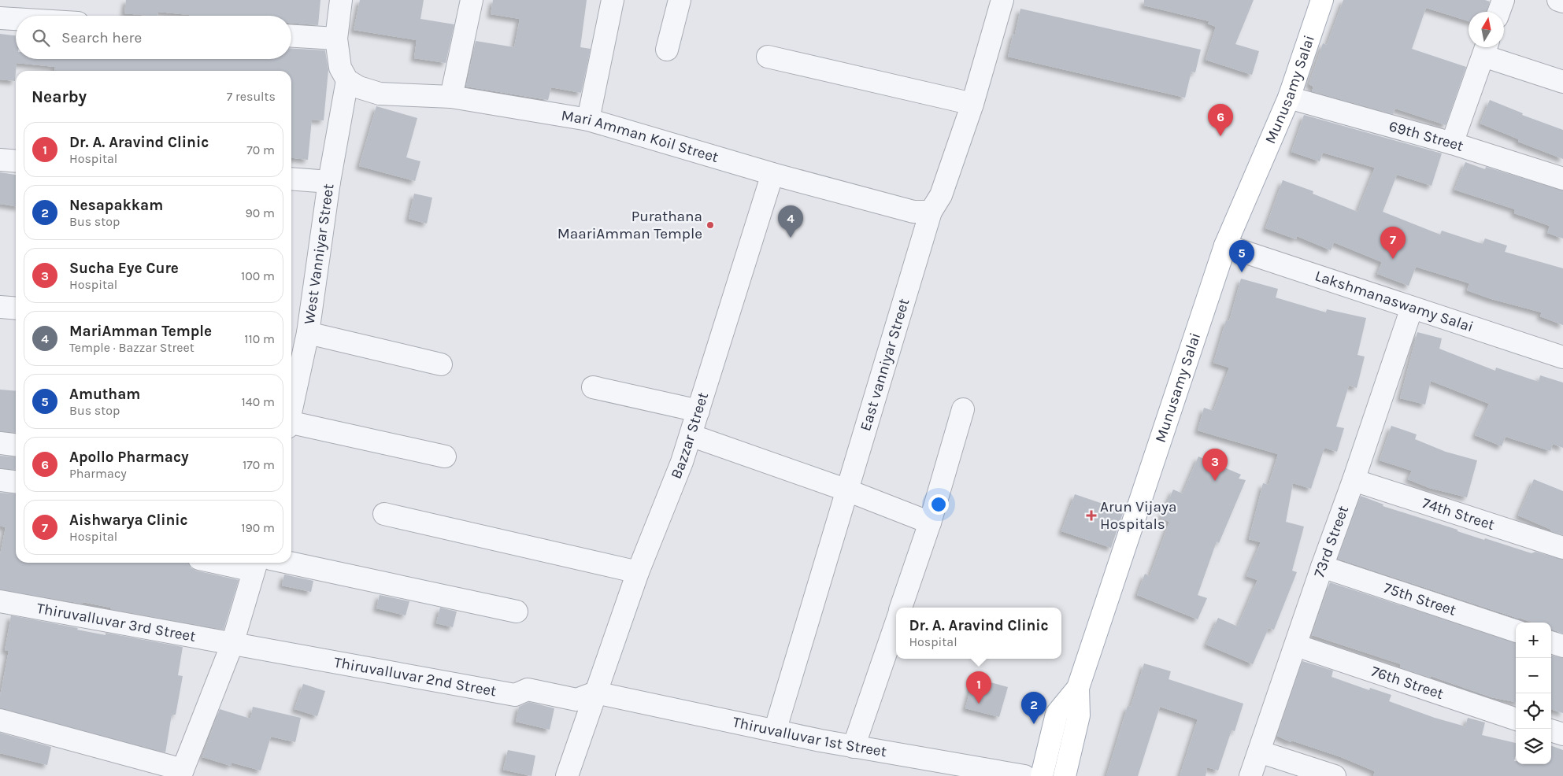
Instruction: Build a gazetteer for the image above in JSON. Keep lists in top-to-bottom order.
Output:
{
  "streets": {
    "main road": ["Munusamy Salai"],
    "street": [
      "69th Street",
      "Mari Amman Koil Street",
      "West Vanniyar Street",
      "Lakshmanaswamy Salai",
      "East vanniyar Street",
      "Bazzar Street",
      "74th Street",
      "73rd Street",
      "75th Street",
      "Thiruvalluvar 3rd Street",
      "Thiruvalluvar 2nd Street",
      "76th Street",
      "Thiruvalluvar 1st Street"
    ]
  },
  "crossings": [
    ["Munusamy Salai", "69th Street"],
    ["Munusamy Salai", "Lakshmanaswamy Salai"],
    ["Mari Amman Koil Street", "West Vanniyar Street"],
    ["Mari Amman Koil Street", "East vanniyar Street"],
    ["Mari Amman Koil Street", "Bazzar Street"],
    ["Lakshmanaswamy Salai", "73rd Street"],
    ["East vanniyar Street", "Thiruvalluvar 1st Street"],
    ["Bazzar Street", "Thiruvalluvar 2nd Street"],
    ["Bazzar Street", "Thiruvalluvar 1st Street"],
    ["74th Street", "73rd Street"],
    ["73rd Street", "75th Street"],
    ["73rd Street", "76th Street"],
    ["Thiruvalluvar 3rd Street", "Thiruvalluvar 2nd Street"],
    ["Thiruvalluvar 2nd Street", "Thiruvalluvar 1st Street"]
  ],
  "places": {
    "other": ["Purathana MaariAmman Temple"],
    "health": ["Arun Vijaya Hospitals"]
  },
  "north": "top",
  "page": {
    "search": "Search here",
    "heading": ["Nearby", "7 results"],
    "pins": [
      "6",
      "4",
      "7",
      "5",
      "3",
      "1",
      "2"
    ],
    "list": [
      {
        "mark": "1",
        "name": "Dr. A. Aravind Clinic",
        "note": "Hospital",
        "value": "70 m"
      },
      {
        "mark": "2",
        "name": "Nesapakkam",
        "note": "Bus stop",
        "value": "90 m"
      },
      {
        "mark": "3",
        "name": "Sucha Eye Cure",
        "note": "Hospital",
        "value": "100 m"
      },
      {
        "mark": "4",
        "name": "MariAmman Temple",
        "note": "Temple · Bazzar Street",
        "value": "110 m"
      },
      {
        "mark": "5",
        "name": "Amutham",
        "note": "Bus stop",
        "value": "140 m"
      },
      {
        "mark": "6",
        "name": "Apollo Pharmacy",
        "note": "Pharmacy",
        "value": "170 m"
      },
      {
        "mark": "7",
        "name": "Aishwarya Clinic",
        "note": "Hospital",
        "value": "190 m"
      }
    ],
    "popup": ["Dr. A. Aravind Clinic", "Hospital"],
    "map_buttons": ["+", "−"]
  }
}
